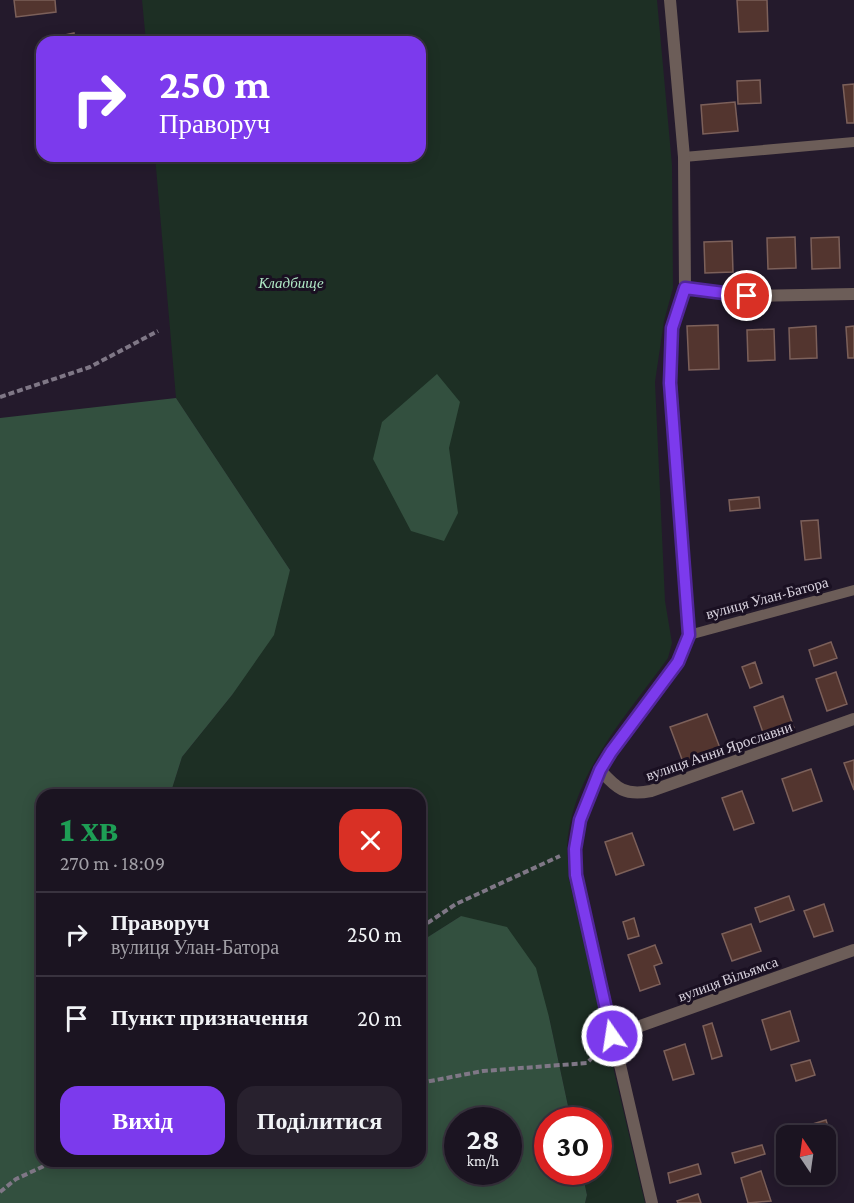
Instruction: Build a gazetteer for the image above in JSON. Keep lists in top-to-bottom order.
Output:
{
  "streets": {
    "street": ["вулиця Анни Ярославни", "вулиця Вільямса"],
    "lane": ["вулиця Улан-Батора"]
  },
  "parks": ["Кладбище"],
  "north": "top",
  "page": {
    "turn": ["250 m", "Праворуч"],
    "heading": ["1 хв", "270 m · 18:09"],
    "list": [
      {
        "name": "Праворуч",
        "note": "вулиця Улан-Батора",
        "value": "250 m"
      },
      {
        "name": "Пункт призначення",
        "value": "20 m"
      }
    ],
    "buttons": ["Вихід", "Поділитися"],
    "speed": "28 km/h",
    "limit": "30"
  }
}
